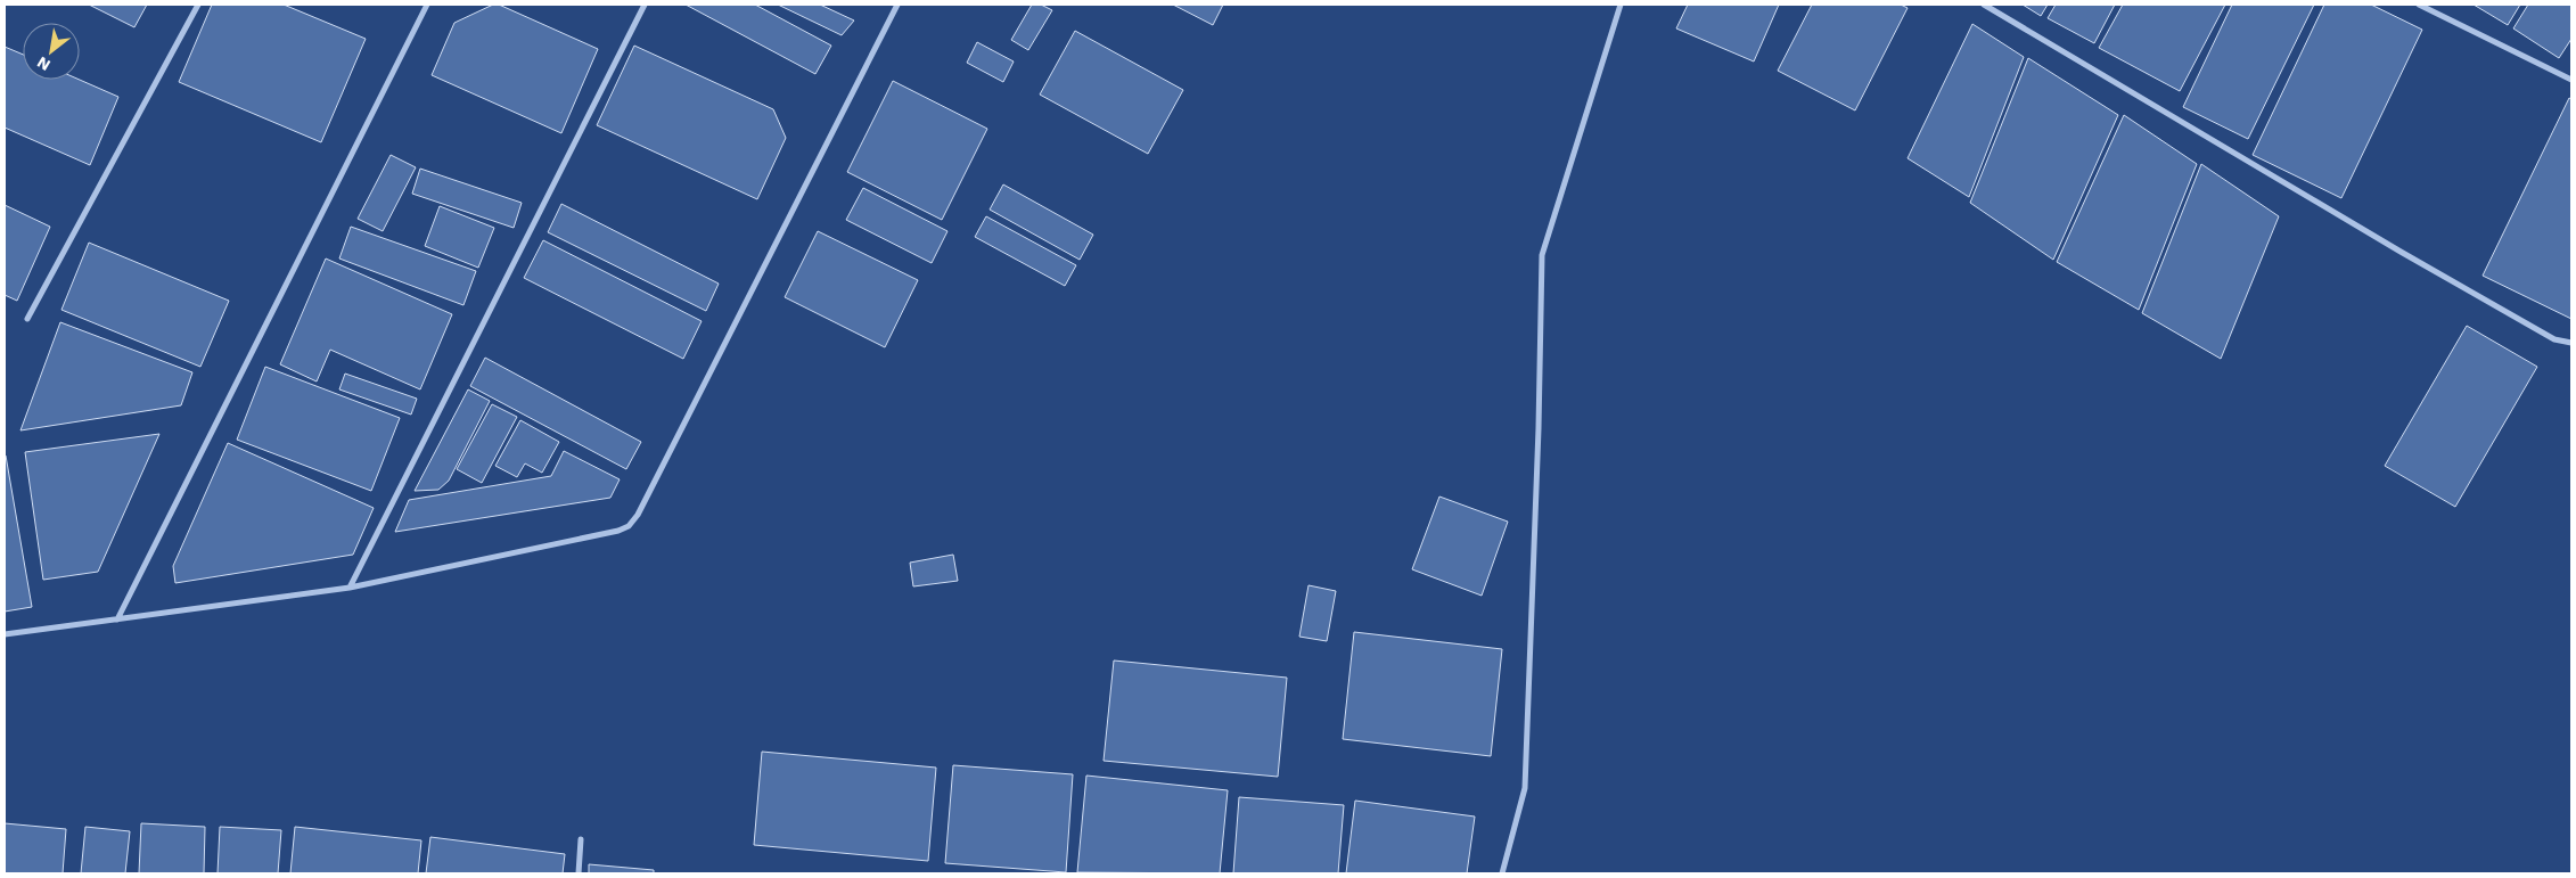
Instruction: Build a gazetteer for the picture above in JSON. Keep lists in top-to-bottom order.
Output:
{
  "north": "bottom left"
}
